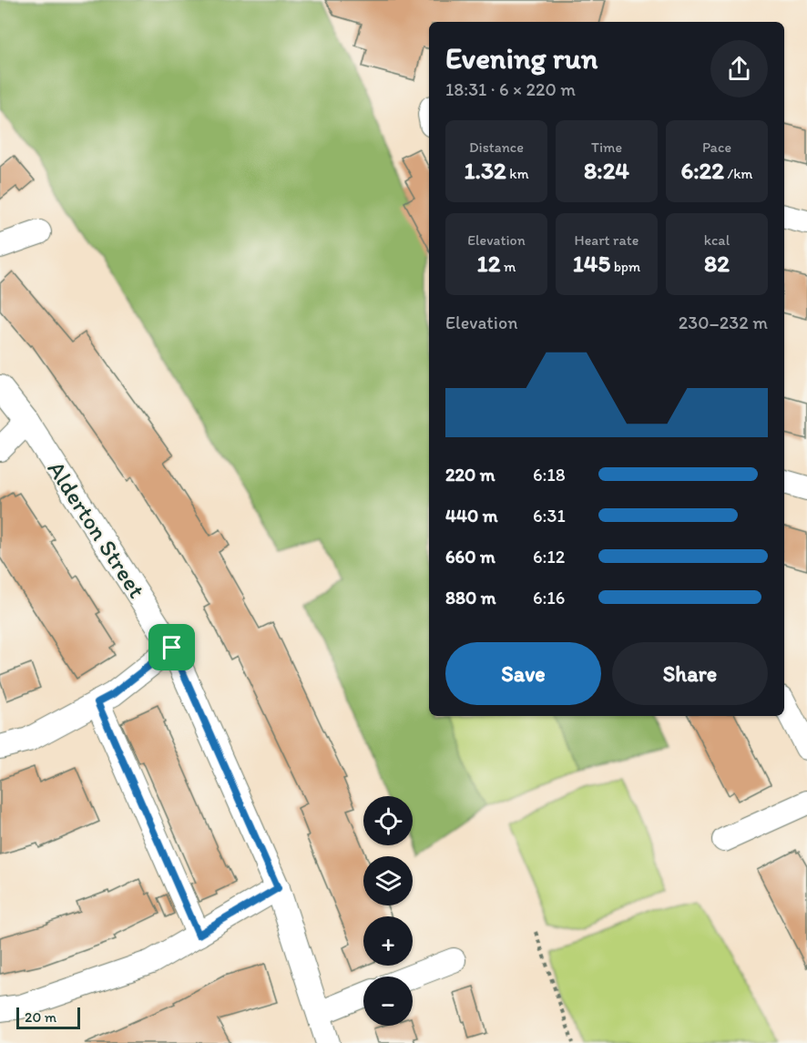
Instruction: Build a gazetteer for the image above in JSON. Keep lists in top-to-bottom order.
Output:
{
  "streets": {
    "street": ["Alderton Street"]
  },
  "scale_bar": "20 m",
  "page": {
    "heading": ["Evening run", "18:31 · 6 × 220 m"],
    "stats": [
      ["Distance", "1.32 km"],
      ["Time", "8:24"],
      ["Pace", "6:22 /km"],
      ["Elevation", "12 m"],
      ["Heart rate", "145 bpm"],
      ["kcal", "82"]
    ],
    "chart": ["Elevation", "230–232 m"],
    "list": [
      {
        "name": "220 m",
        "note": "6:18"
      },
      {
        "name": "440 m",
        "note": "6:31"
      },
      {
        "name": "660 m",
        "note": "6:12"
      },
      {
        "name": "880 m",
        "note": "6:16"
      }
    ],
    "buttons": ["Save", "Share"],
    "map_buttons": ["+", "−"],
    "scale": "20 m"
  }
}
